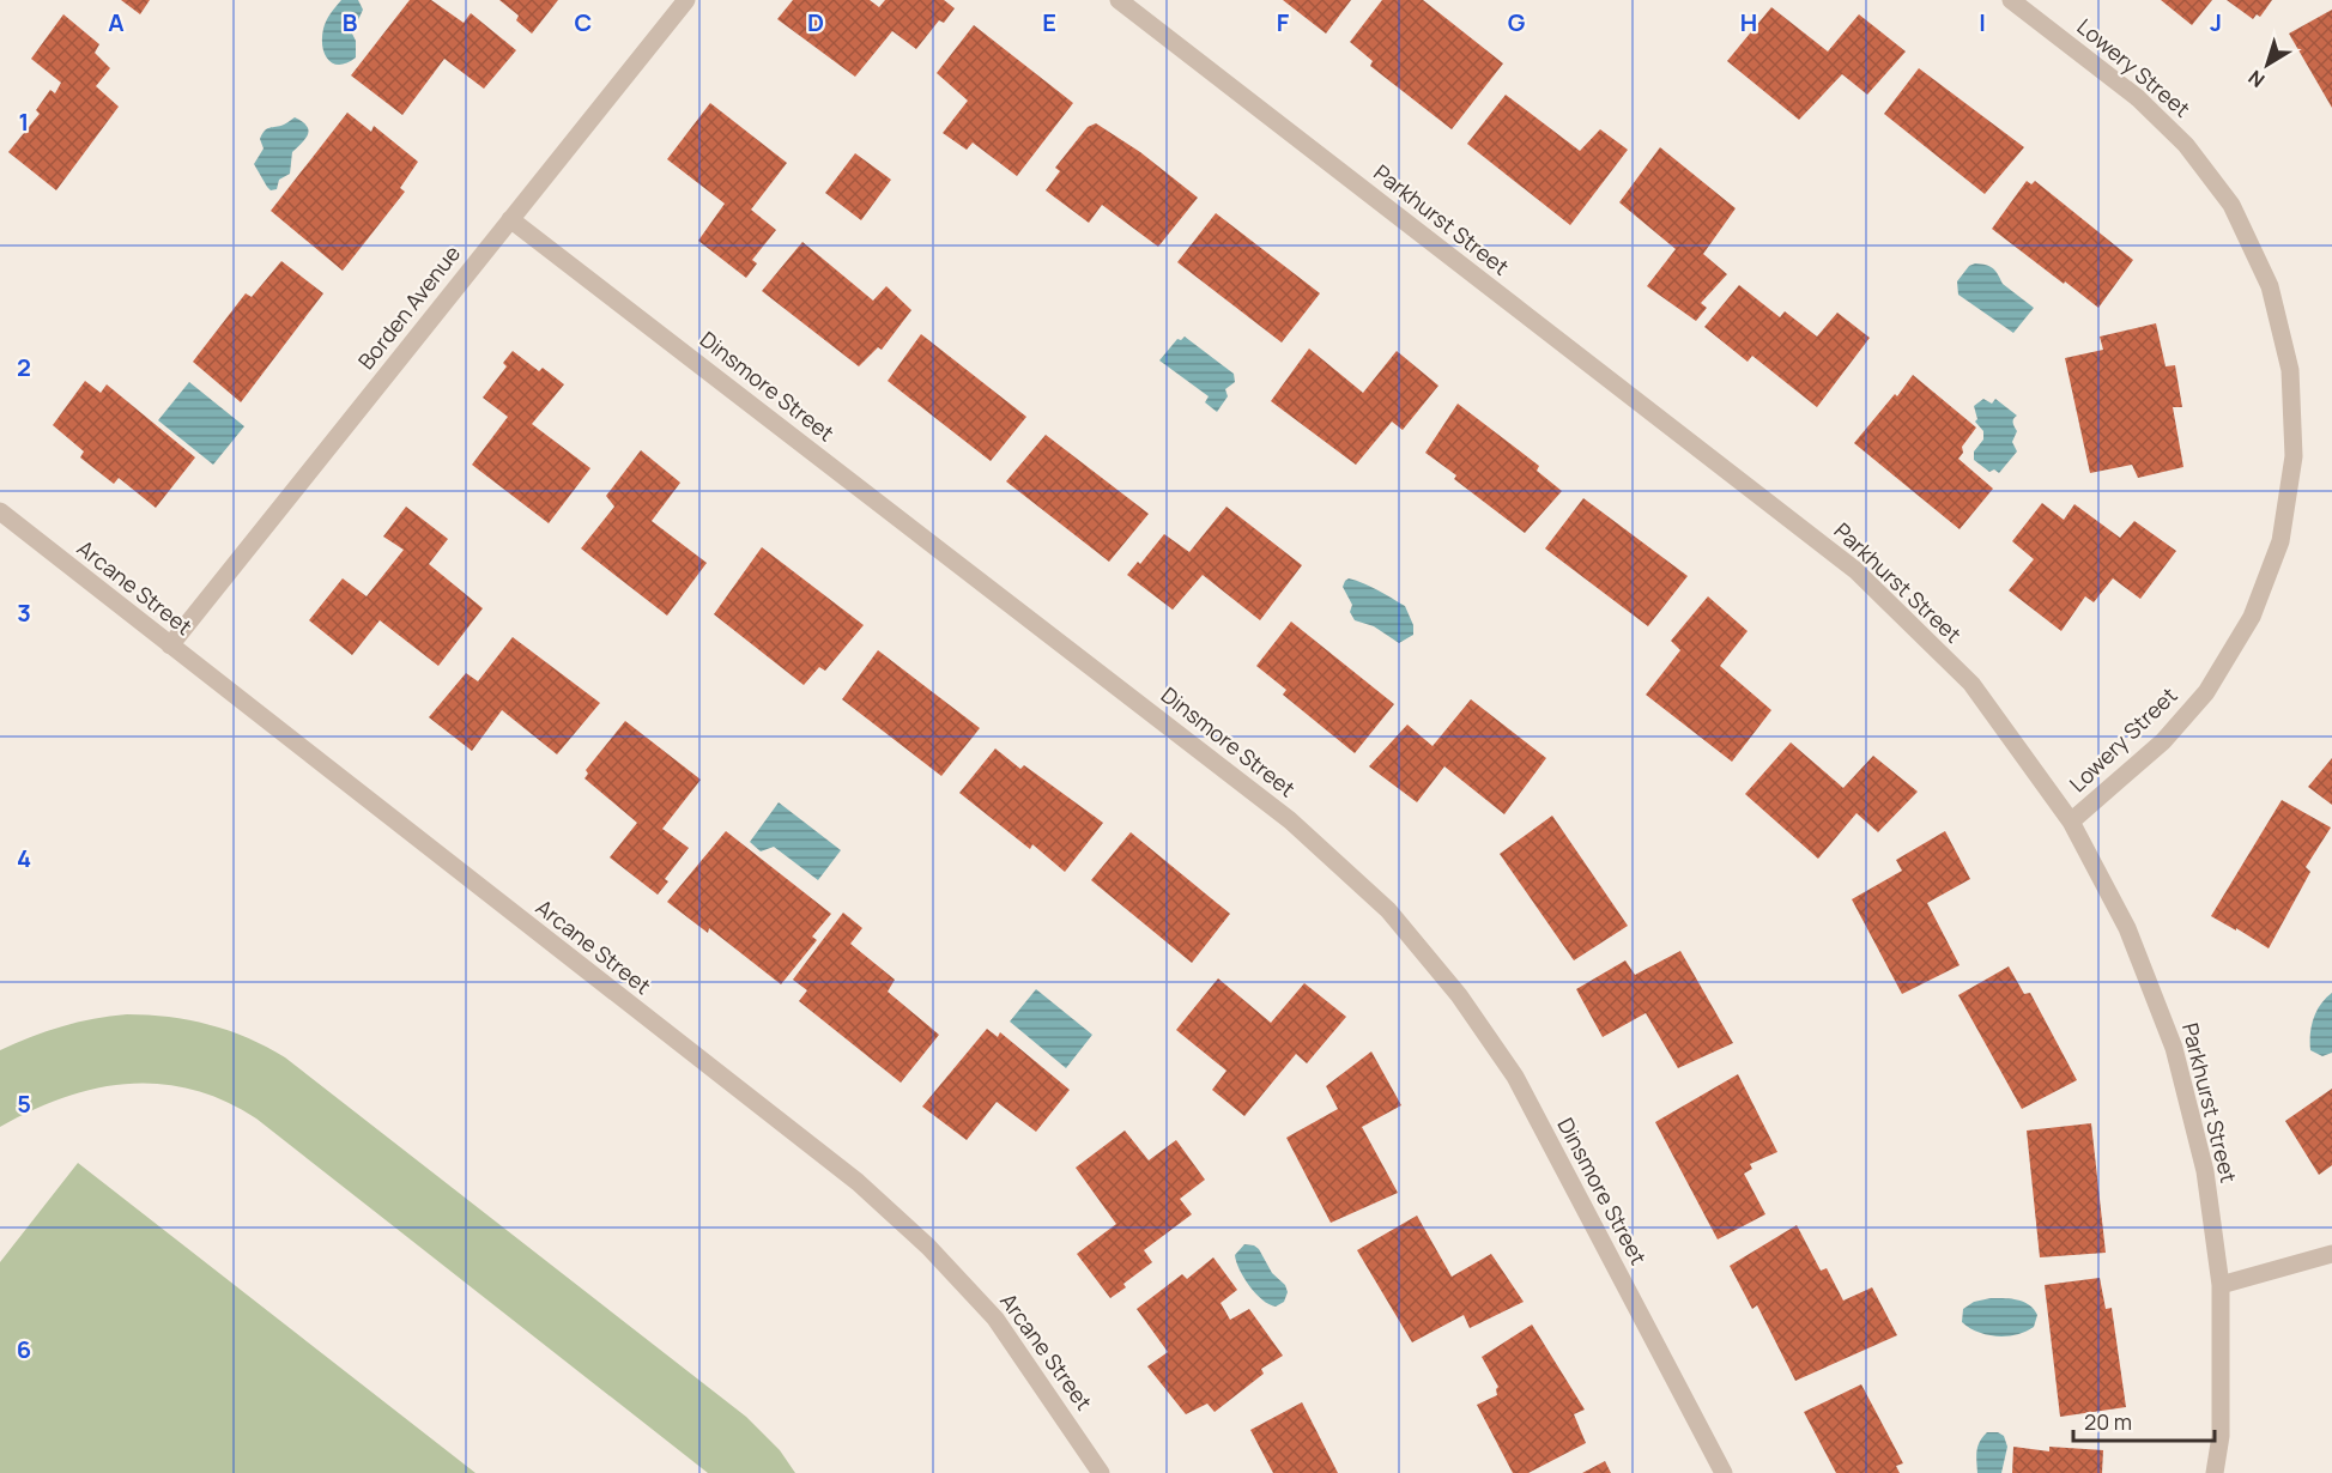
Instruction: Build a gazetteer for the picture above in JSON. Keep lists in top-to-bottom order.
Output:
{
  "streets": {
    "street": [
      "Lowery Street",
      "Parkhurst Street",
      "Borden Avenue",
      "Dinsmore Street",
      "Arcane Street"
    ]
  },
  "crossings": [
    ["Lowery Street", "Parkhurst Street"],
    ["Borden Avenue", "Dinsmore Street"],
    ["Borden Avenue", "Arcane Street"]
  ],
  "scale_bar": "20 m",
  "north": "bottom left",
  "grid": {
    "columns": [
      "A",
      "B",
      "C",
      "D",
      "E",
      "F",
      "G",
      "H",
      "I",
      "J"
    ],
    "rows": [
      "1",
      "2",
      "3",
      "4",
      "5",
      "6"
    ]
  }
}
